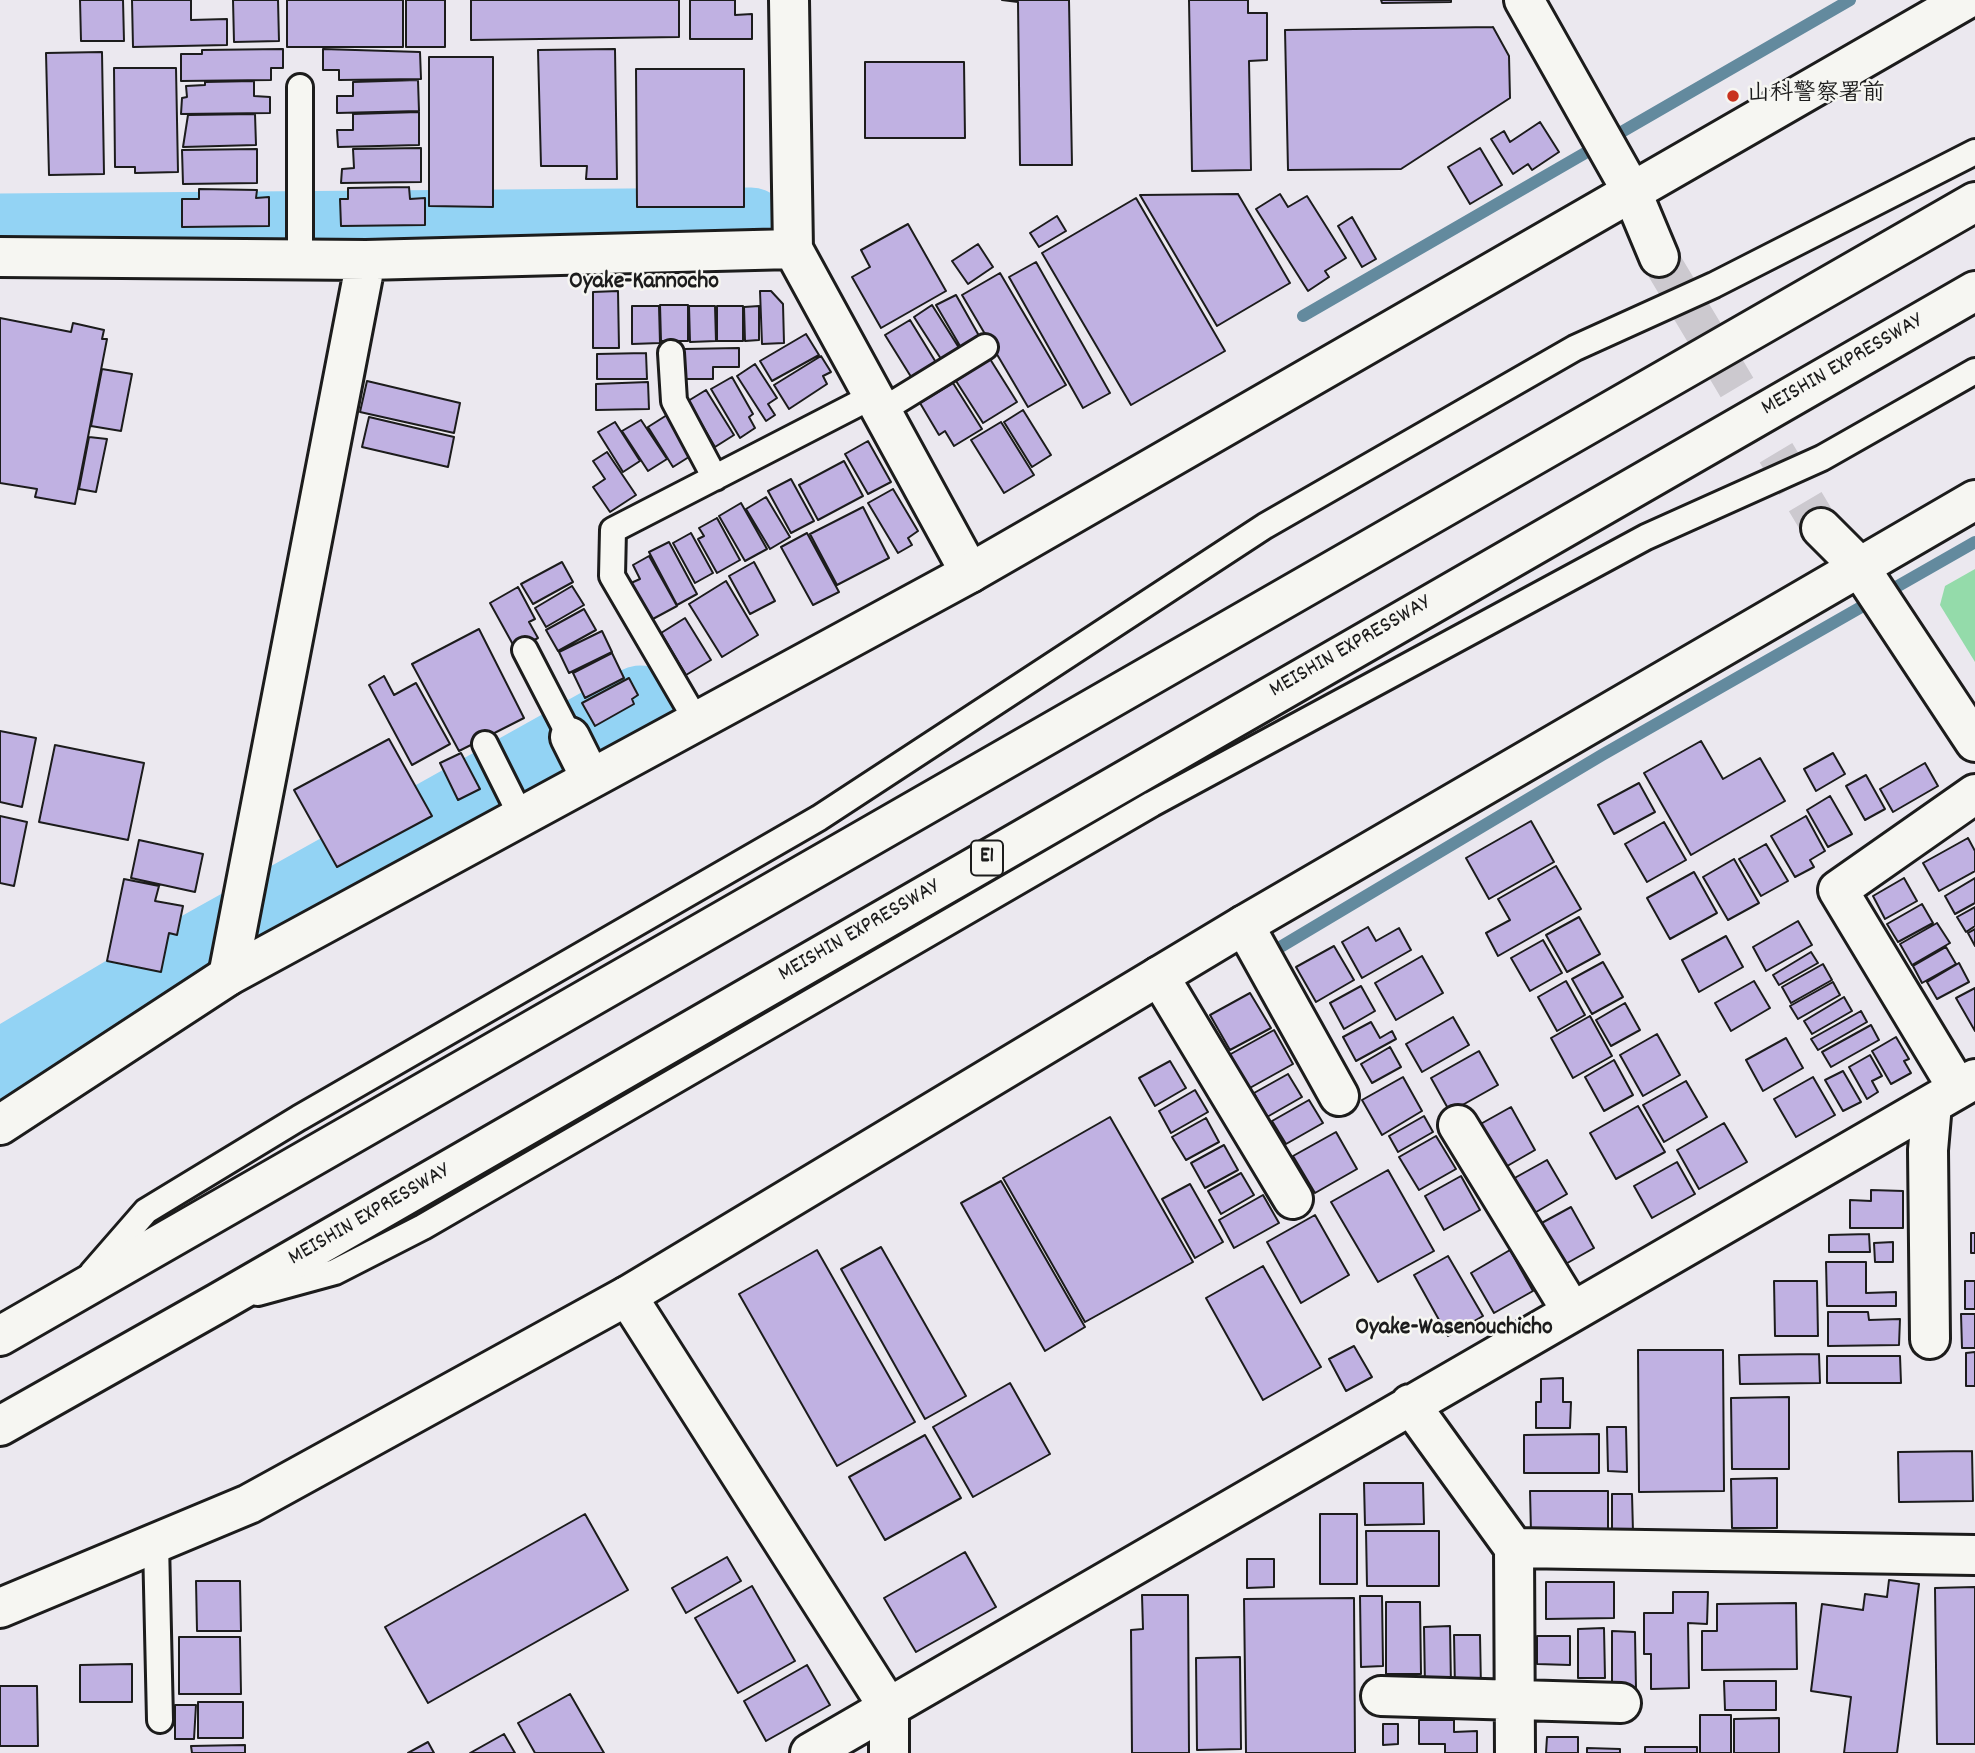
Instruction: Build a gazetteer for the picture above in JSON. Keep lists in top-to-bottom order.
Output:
{
  "streets": {
    "main road": ["MEISHIN EXPRESSWAY", "E1"]
  },
  "districts": ["Oyake-Kannocho", "Oyake-Wasenouchicho"],
  "places": ["山科警察署前"]
}
